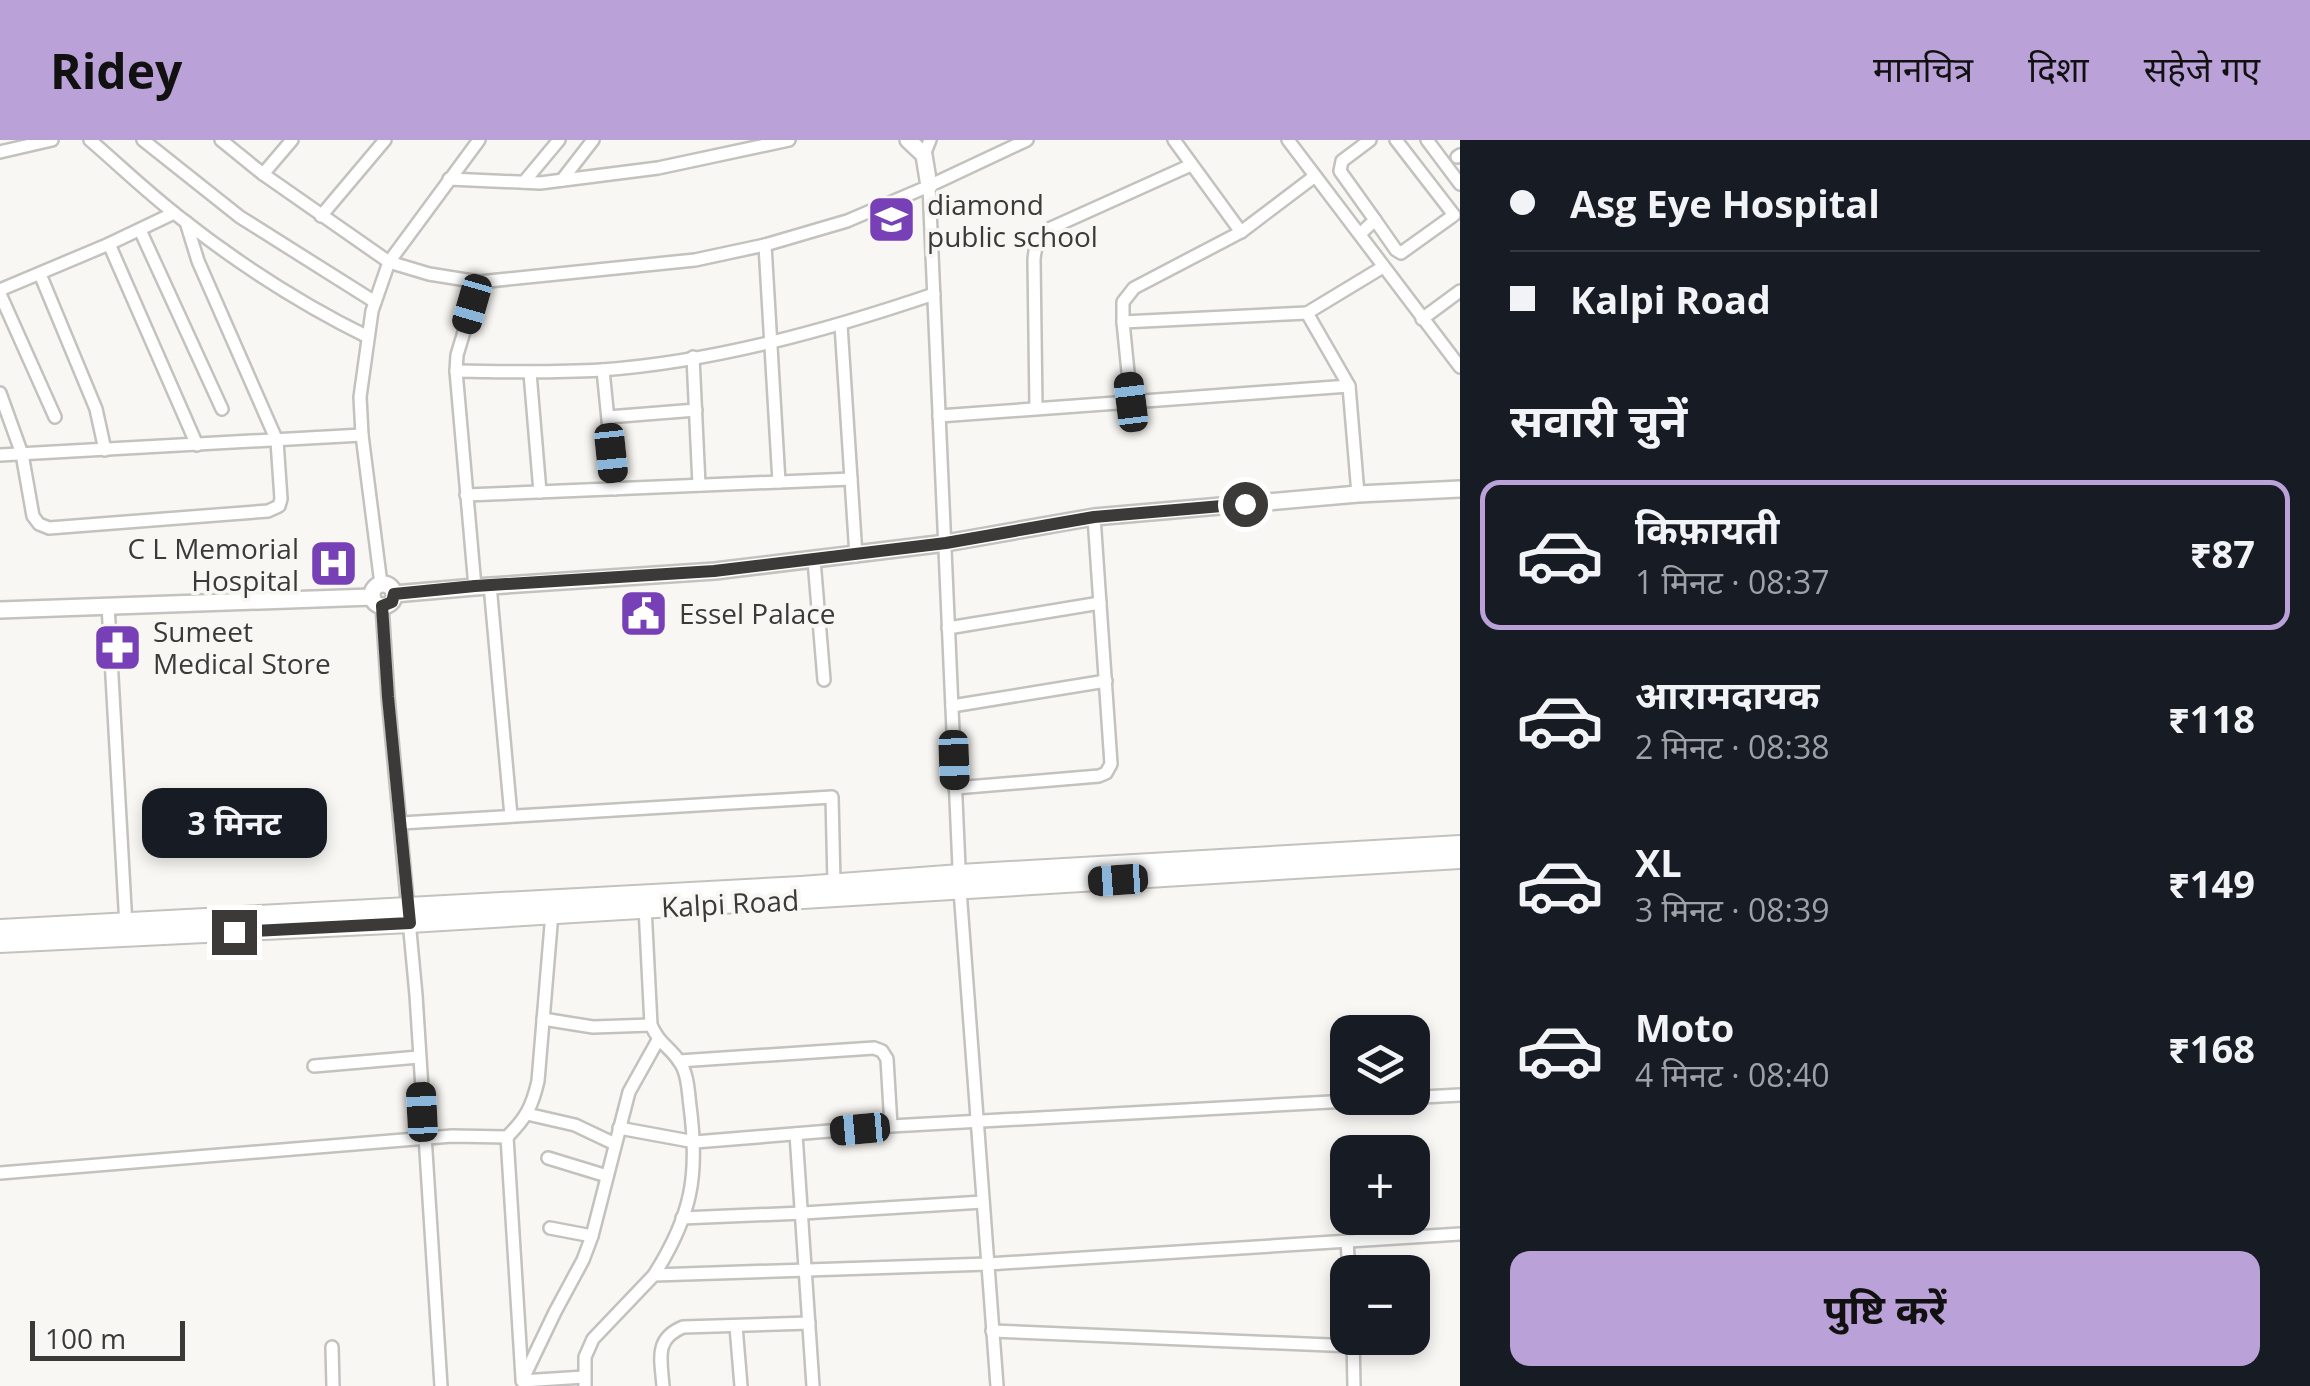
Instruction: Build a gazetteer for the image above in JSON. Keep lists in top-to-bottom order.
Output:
{
  "streets": {
    "main road": ["Kalpi Road"]
  },
  "places": {
    "school or university": ["diamond public school"],
    "hospital": ["C L Memorial Hospital"],
    "public building": ["Essel Palace"],
    "pharmacy": ["Sumeet Medical Store"]
  },
  "scale_bar": "100 m",
  "page": {
    "header": "Ridey",
    "nav": ["मानचित्र", "दिशा", "सहेजे गए"],
    "banner": ["Asg Eye Hospital", "Kalpi Road"],
    "heading": "सवारी चुनें",
    "list": [
      {
        "name": "किफ़ायती",
        "note": "1 मिनट · 08:37",
        "value": "₹87"
      },
      {
        "name": "आरामदायक",
        "note": "2 मिनट · 08:38",
        "value": "₹118"
      },
      {
        "name": "XL",
        "note": "3 मिनट · 08:39",
        "value": "₹149"
      },
      {
        "name": "Moto",
        "note": "4 मिनट · 08:40",
        "value": "₹168"
      }
    ],
    "bubble": "3 मिनट",
    "map_buttons": ["+", "−"],
    "buttons": "पुष्टि करें",
    "scale": "100 m"
  }
}
